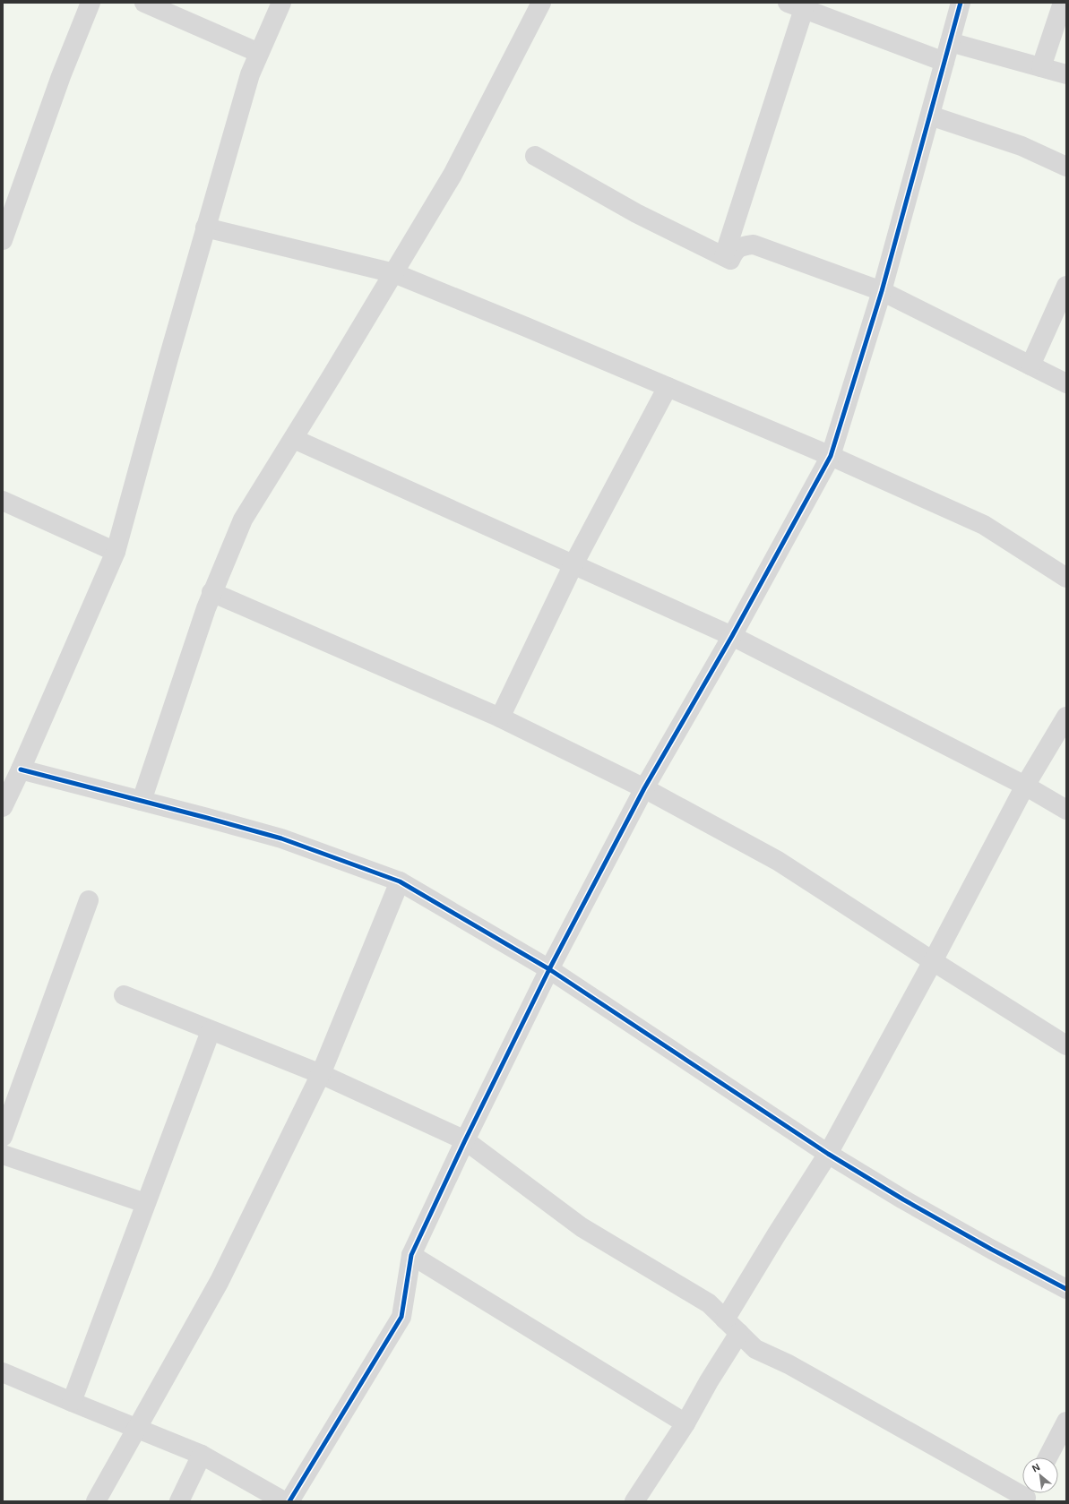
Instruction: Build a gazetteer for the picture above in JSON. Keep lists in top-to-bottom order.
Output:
{
  "north": "top left"
}
